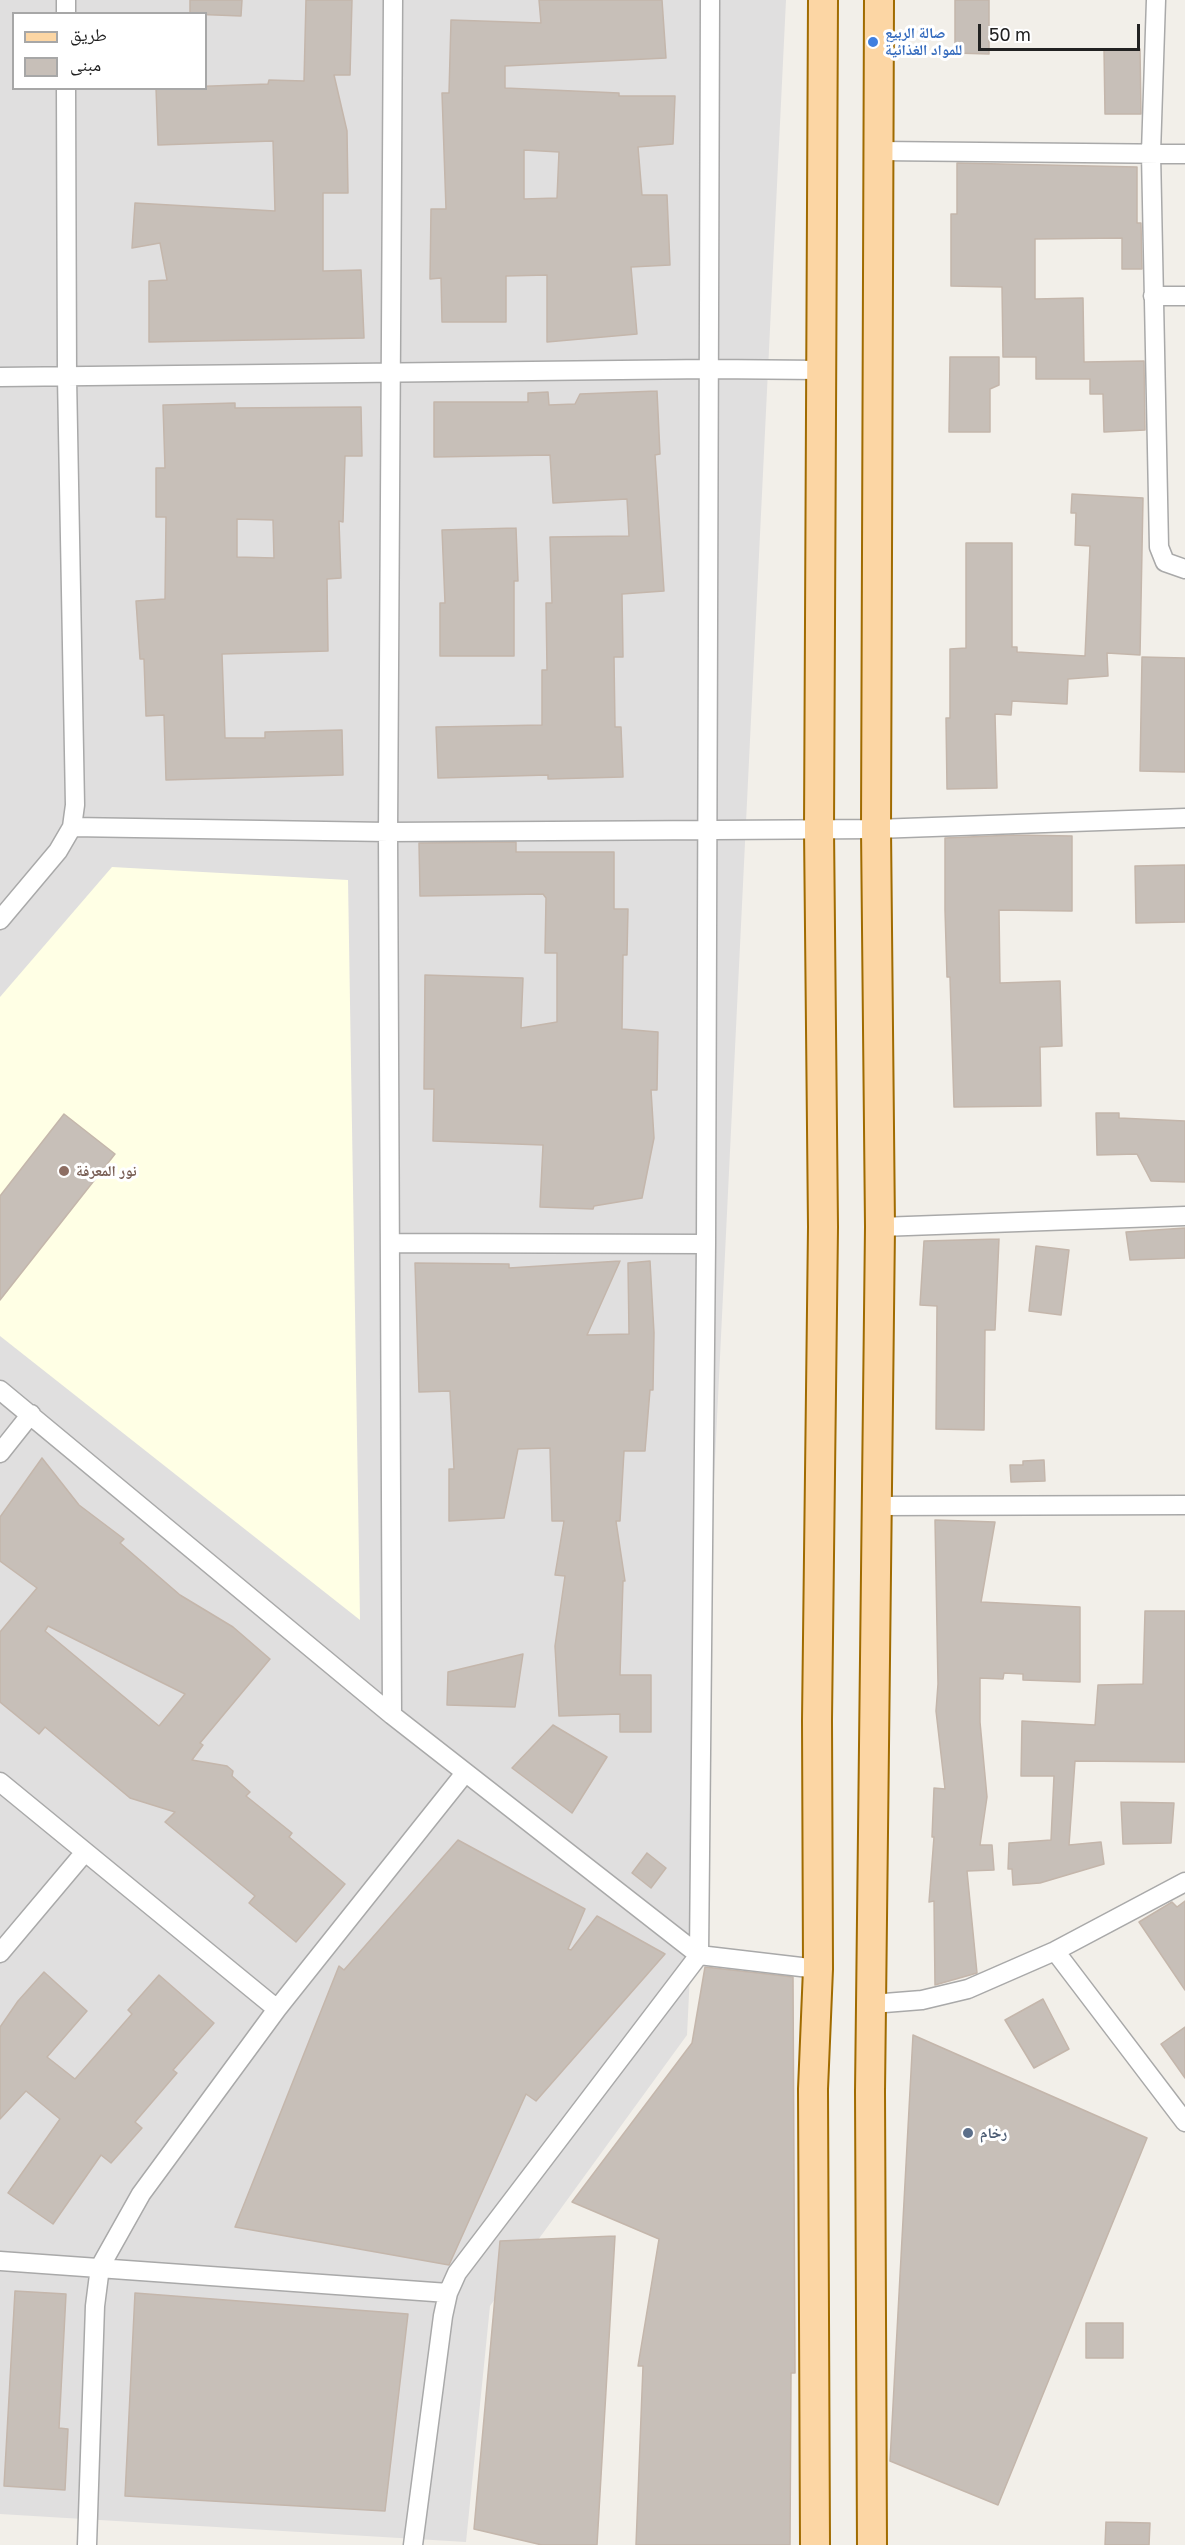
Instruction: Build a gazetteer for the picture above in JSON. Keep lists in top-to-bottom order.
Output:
{
  "places": ["صالة الربيع للمواد الغذائية", "نور المعرفة", "رخام"],
  "legend": ["طريق", "مبنى"],
  "scale_bar": "50 m"
}
